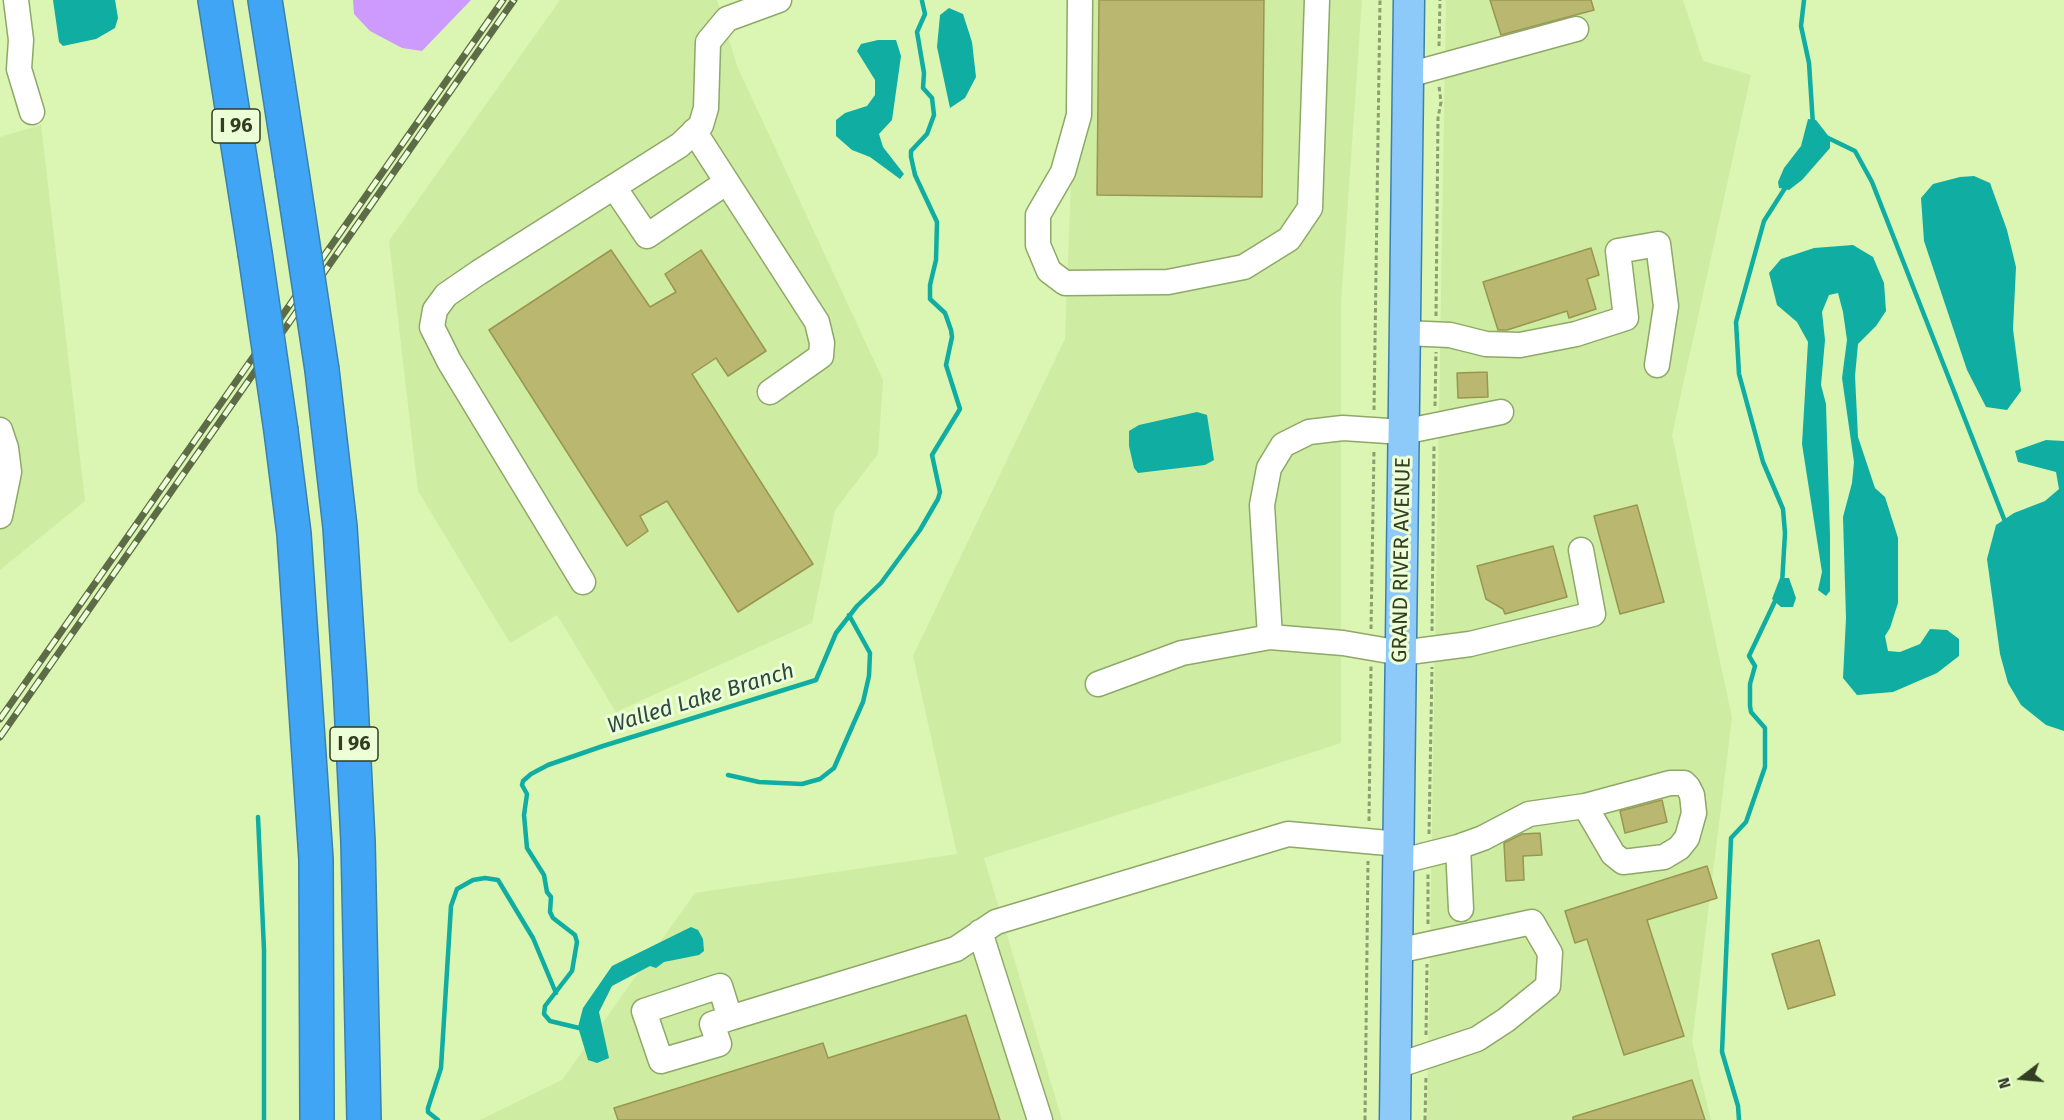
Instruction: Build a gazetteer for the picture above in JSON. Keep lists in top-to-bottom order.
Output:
{
  "streets": {
    "highway": ["I 96"],
    "main road": ["GRAND RIVER AVENUE"]
  },
  "water": ["Walled Lake Branch"],
  "north": "left"
}
